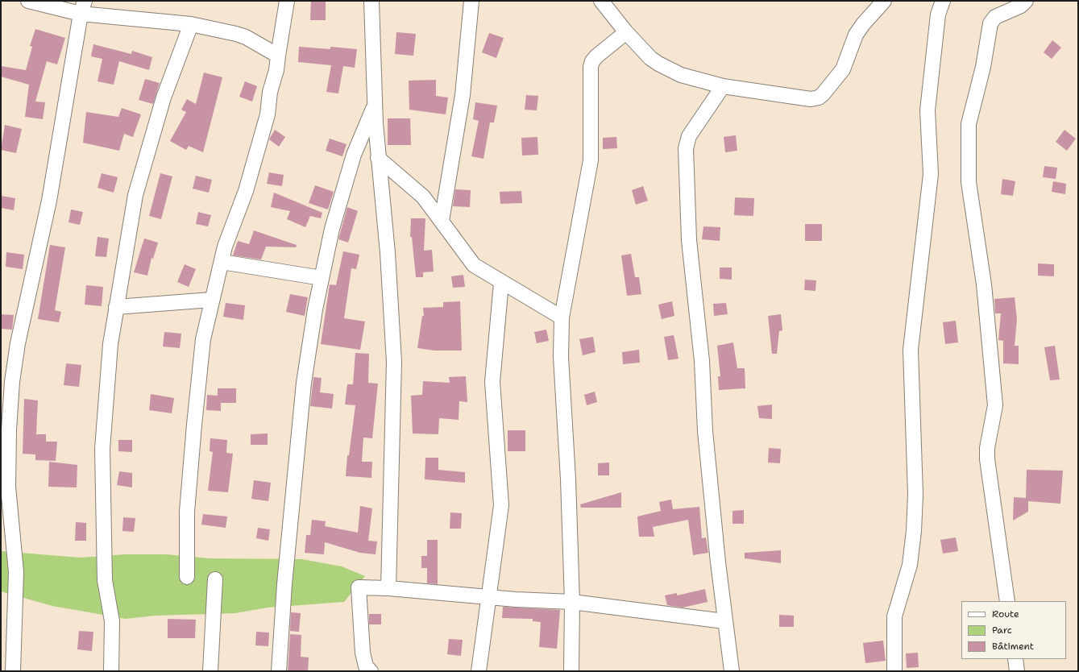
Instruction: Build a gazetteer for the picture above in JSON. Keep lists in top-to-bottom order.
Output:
{
  "legend": ["Route", "Parc", "Bâtiment"]
}
